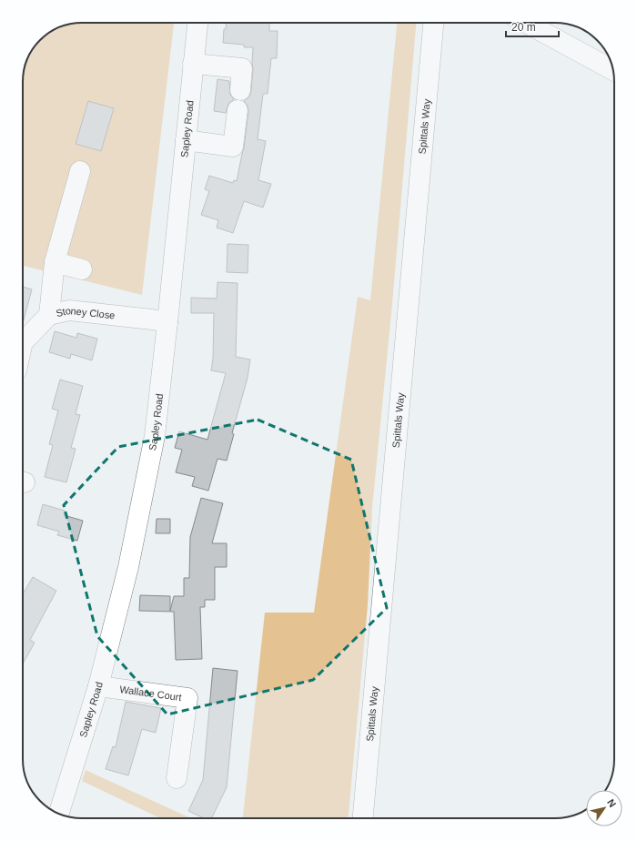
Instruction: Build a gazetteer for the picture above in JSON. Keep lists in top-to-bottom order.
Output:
{
  "streets": {
    "main road": [
      "Spittals Way",
      "Sapley Road",
      "Stoney Close",
      "Wallace Court"
    ]
  },
  "crossings": [
    ["Sapley Road", "Stoney Close"],
    ["Sapley Road", "Wallace Court"]
  ],
  "scale_bar": "20 m",
  "north": "top right"
}
